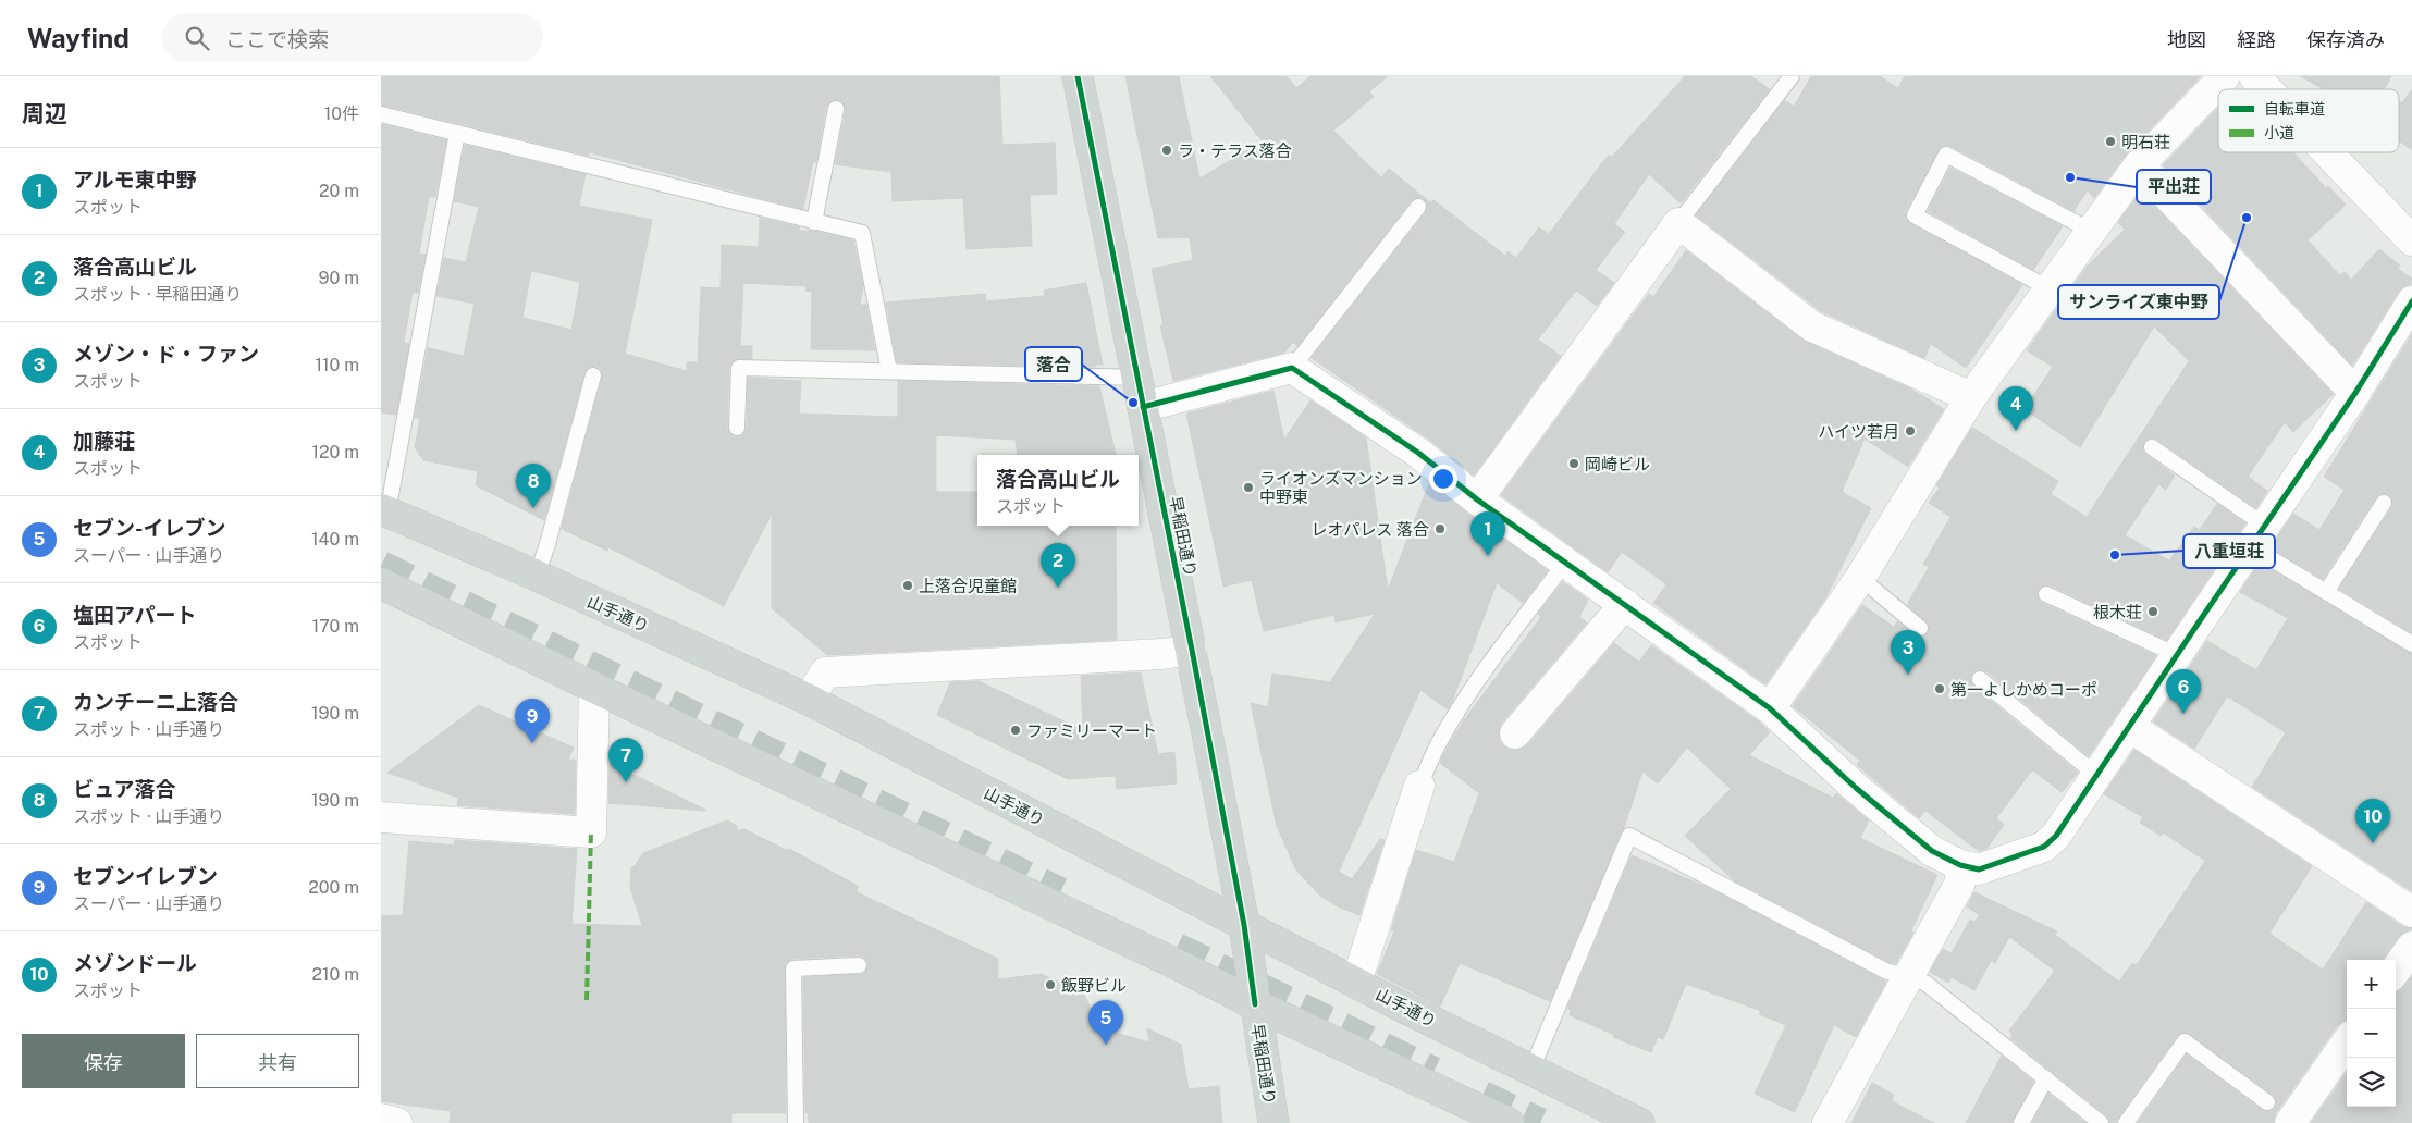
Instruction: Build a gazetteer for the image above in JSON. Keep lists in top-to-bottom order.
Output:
{
  "streets": {
    "main road": ["早稲田通り", "山手通り"]
  },
  "crossings": [
    ["早稲田通り", "山手通り"]
  ],
  "places": [
    "明石荘",
    "ラ・テラス落合",
    "平出荘",
    "サンライズ東中野",
    "落合",
    "ハイツ若月",
    "岡崎ビル",
    "ライオンズマンション 中野東",
    "レオパレス 落合",
    "八重垣荘",
    "上落合児童館",
    "根木荘",
    "第一よしかめコーポ",
    "ファミリーマート",
    "飯野ビル"
  ],
  "legend": ["自転車道", "小道"],
  "page": {
    "header": "Wayfind",
    "search": "ここで検索",
    "nav": ["地図", "経路", "保存済み"],
    "heading": ["周辺", "10件"],
    "list": [
      {
        "mark": "1",
        "name": "アルモ東中野",
        "note": "スポット",
        "value": "20 m"
      },
      {
        "mark": "2",
        "name": "落合高山ビル",
        "note": "スポット · 早稲田通り",
        "value": "90 m"
      },
      {
        "mark": "3",
        "name": "メゾン・ド・ファン",
        "note": "スポット",
        "value": "110 m"
      },
      {
        "mark": "4",
        "name": "加藤荘",
        "note": "スポット",
        "value": "120 m"
      },
      {
        "mark": "5",
        "name": "セブン-イレブン",
        "note": "スーパー · 山手通り",
        "value": "140 m"
      },
      {
        "mark": "6",
        "name": "塩田アパート",
        "note": "スポット",
        "value": "170 m"
      },
      {
        "mark": "7",
        "name": "カンチーニ上落合",
        "note": "スポット · 山手通り",
        "value": "190 m"
      },
      {
        "mark": "8",
        "name": "ビュア落合",
        "note": "スポット · 山手通り",
        "value": "190 m"
      },
      {
        "mark": "9",
        "name": "セブンイレブン",
        "note": "スーパー · 山手通り",
        "value": "200 m"
      },
      {
        "mark": "10",
        "name": "メゾンドール",
        "note": "スポット",
        "value": "210 m"
      }
    ],
    "pins": [
      "4",
      "8",
      "1",
      "2",
      "3",
      "6",
      "9",
      "7",
      "10",
      "5"
    ],
    "popup": ["落合高山ビル", "スポット"],
    "map_buttons": ["+", "−"],
    "buttons": ["保存", "共有"]
  }
}
